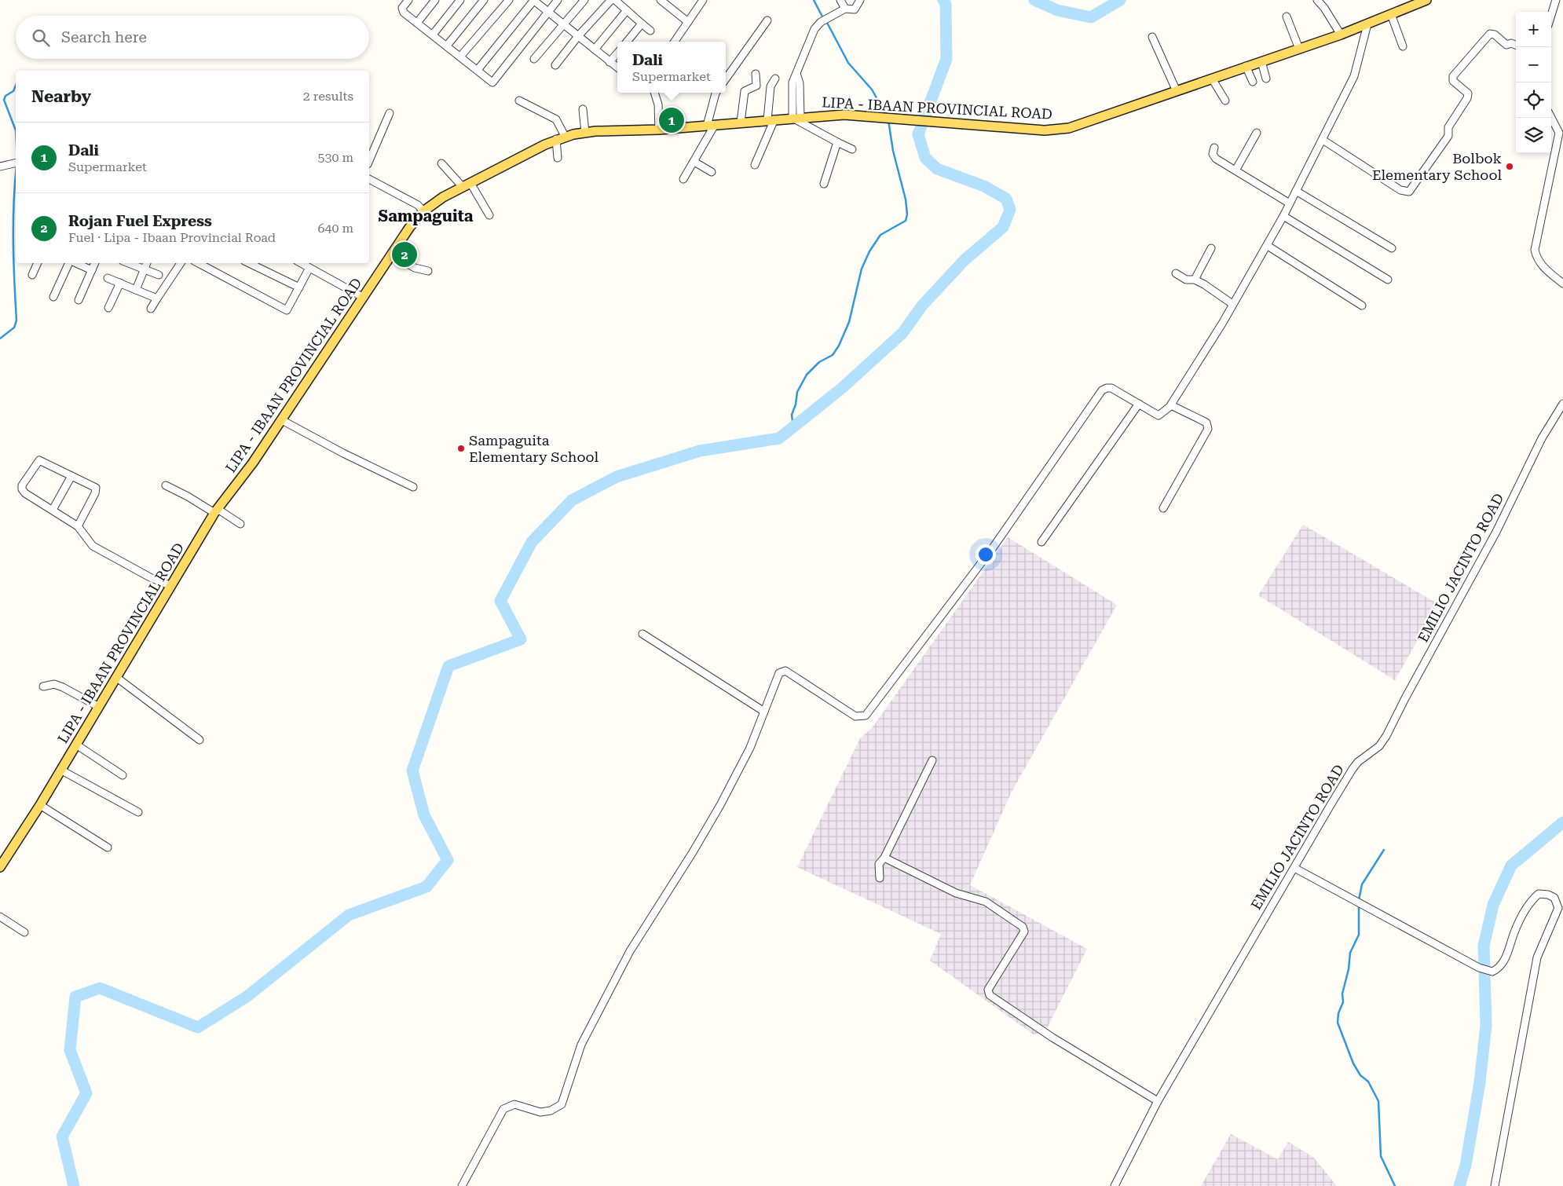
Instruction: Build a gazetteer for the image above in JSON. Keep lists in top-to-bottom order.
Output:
{
  "streets": {
    "main road": ["LIPA - IBAAN PROVINCIAL ROAD"],
    "street": ["EMILIO JACINTO ROAD"]
  },
  "districts": ["Sampaguita"],
  "places": ["Bolbok Elementary School", "Sampaguita Elementary School"],
  "page": {
    "map_buttons": ["+", "−"],
    "search": "Search here",
    "popup": ["Dali", "Supermarket"],
    "heading": ["Nearby", "2 results"],
    "pins": ["1", "2"],
    "list": [
      {
        "mark": "1",
        "name": "Dali",
        "note": "Supermarket",
        "value": "530 m"
      },
      {
        "mark": "2",
        "name": "Rojan Fuel Express",
        "note": "Fuel · Lipa - Ibaan Provincial Road",
        "value": "640 m"
      }
    ]
  }
}
